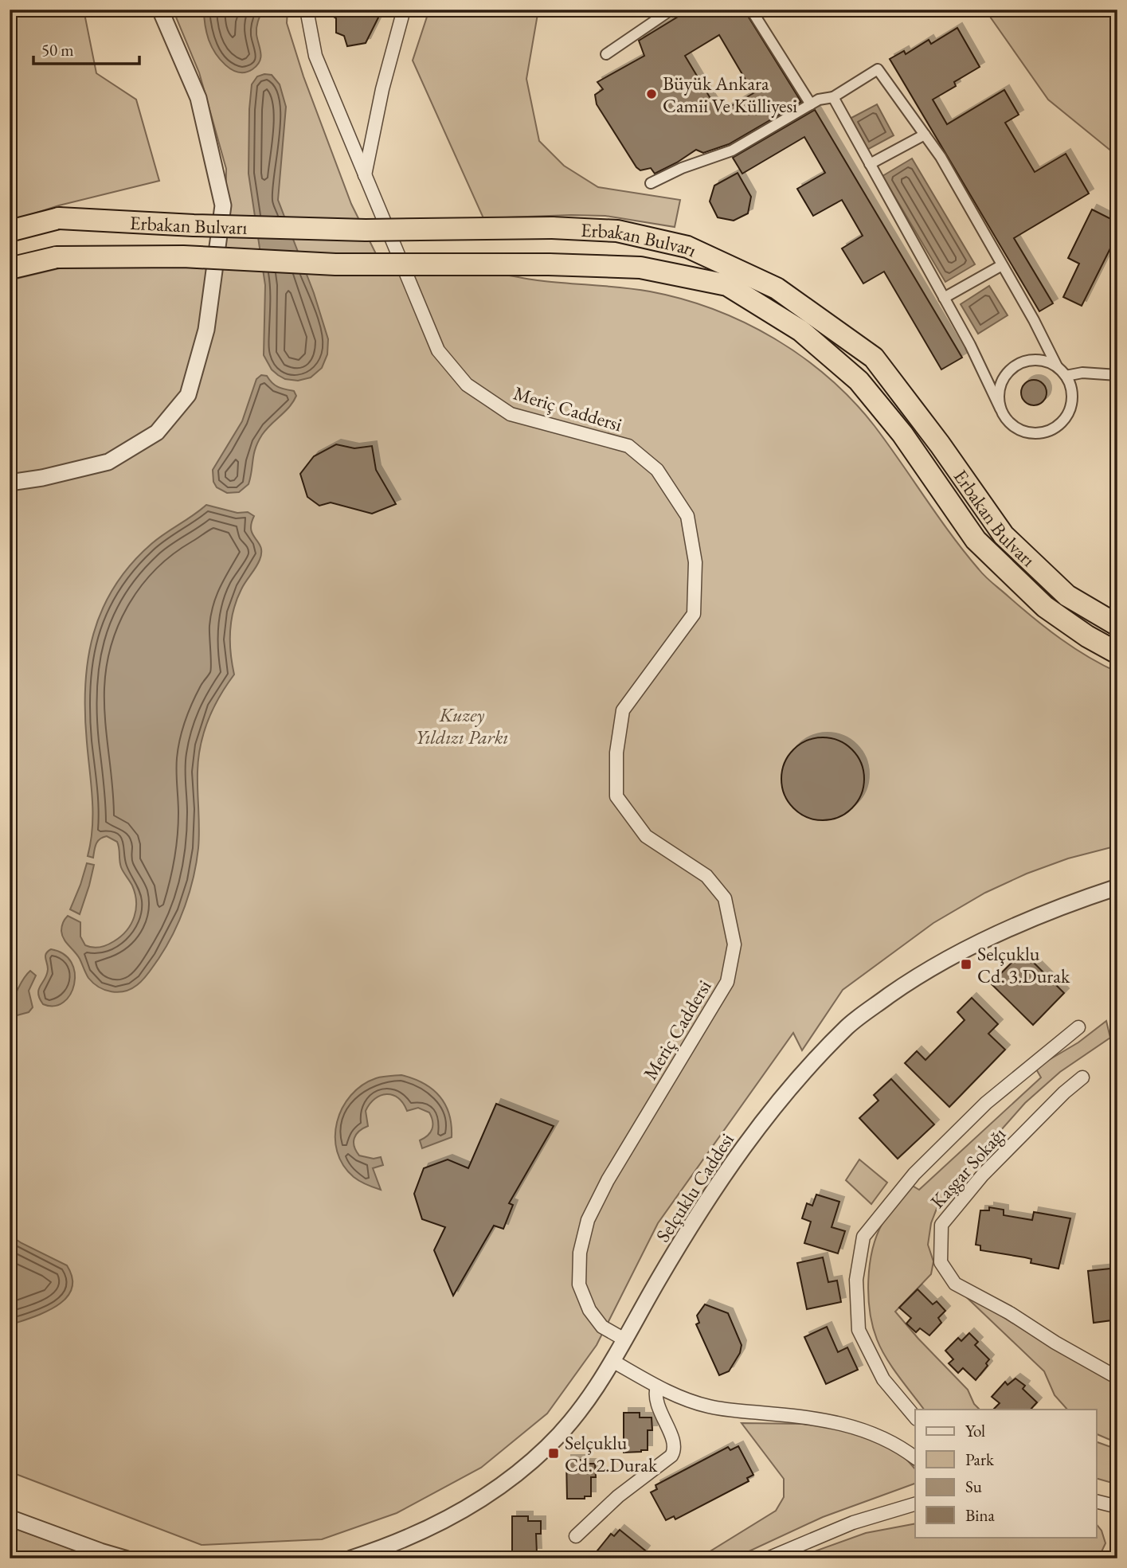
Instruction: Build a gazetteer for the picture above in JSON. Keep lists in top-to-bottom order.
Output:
{
  "streets": {
    "highway": ["Erbakan Bulvarı"],
    "street": ["Meriç Caddersi", "Kaşgar Sokağı", "Selçuklu Caddesi"]
  },
  "crossings": [
    ["Meriç Caddersi", "Selçuklu Caddesi"]
  ],
  "parks": ["Kuzey Yıldızı Parkı"],
  "places": {
    "other": ["Büyük Ankara Camii Ve Külliyesi"],
    "transit": ["Selçuklu Cd. 3.Durak", "Selçuklu Cd. 2.Durak"]
  },
  "legend": [
    "Yol",
    "Park",
    "Su",
    "Bina"
  ],
  "scale_bar": "50 m"
}
